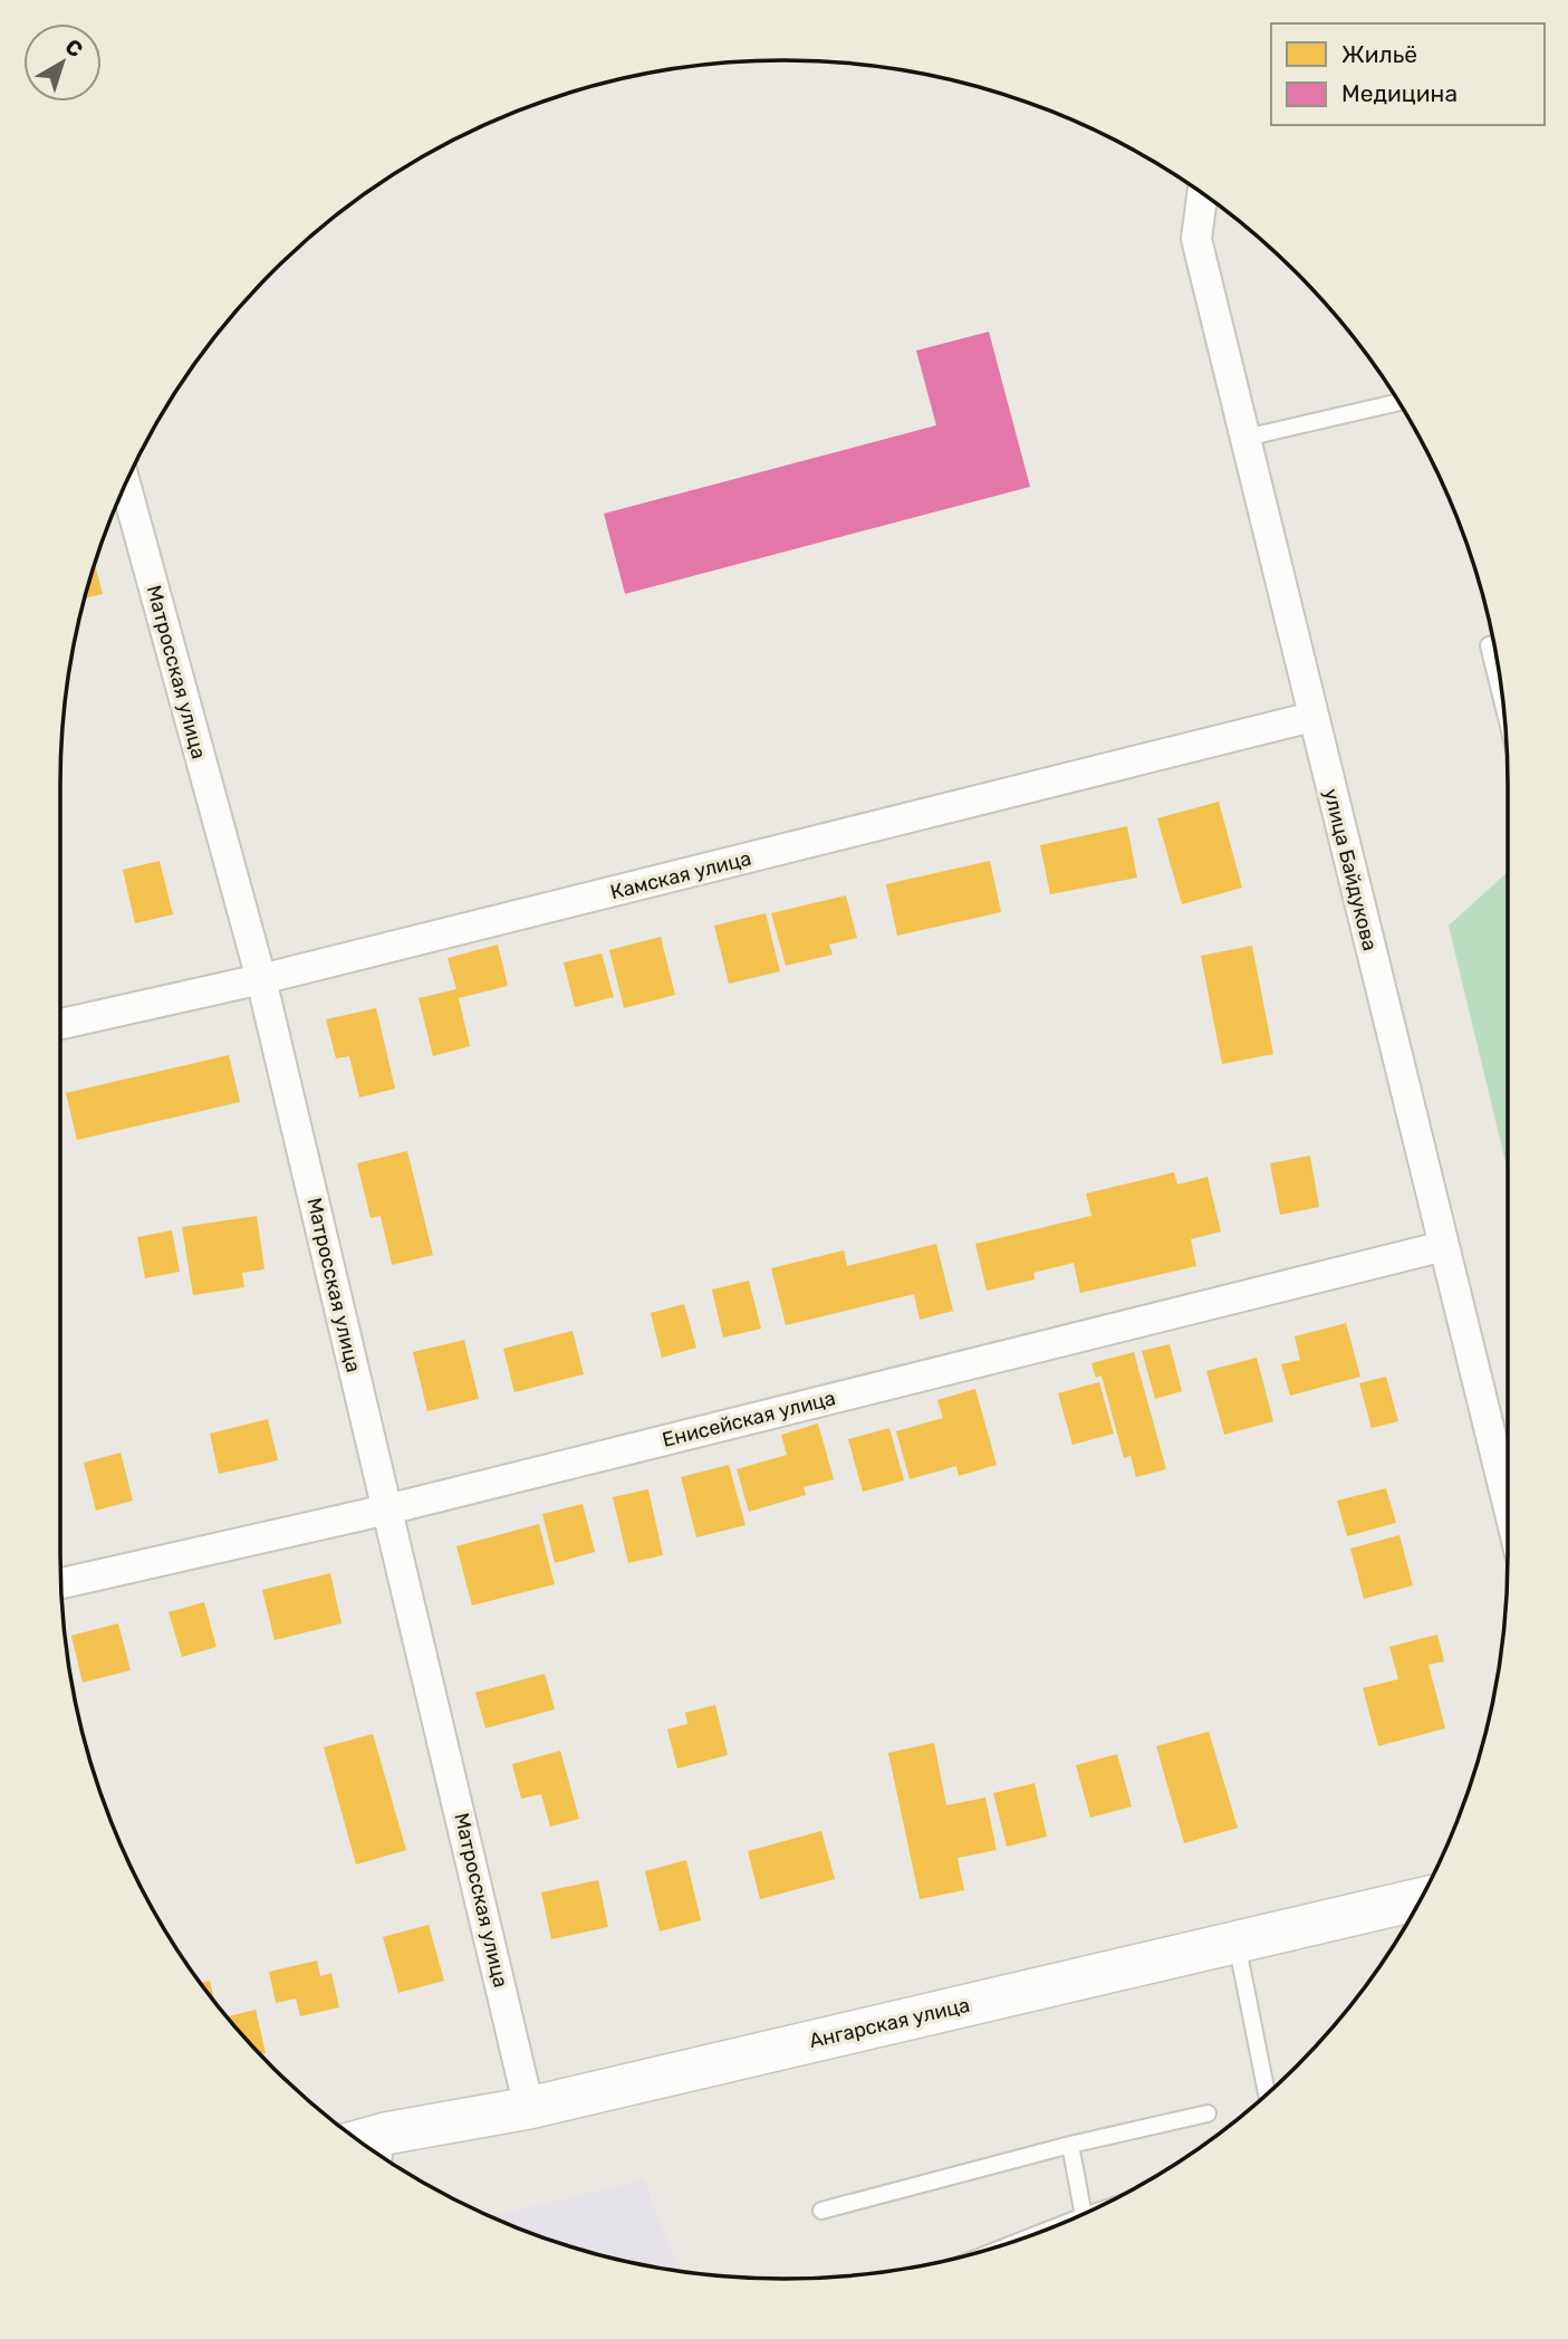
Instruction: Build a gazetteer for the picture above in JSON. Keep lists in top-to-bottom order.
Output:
{
  "streets": {
    "main road": ["Ангарская улица"],
    "street": [
      "Матросская улица",
      "улица Байдукова",
      "Камская улица",
      "Енисейская улица"
    ]
  },
  "crossings": [
    ["Матросская улица", "Камская улица"],
    ["Матросская улица", "Енисейская улица"],
    ["Матросская улица", "Ангарская улица"],
    ["улица Байдукова", "Камская улица"],
    ["улица Байдукова", "Енисейская улица"]
  ],
  "legend": ["Жильё", "Медицина"],
  "north": "top right"
}
